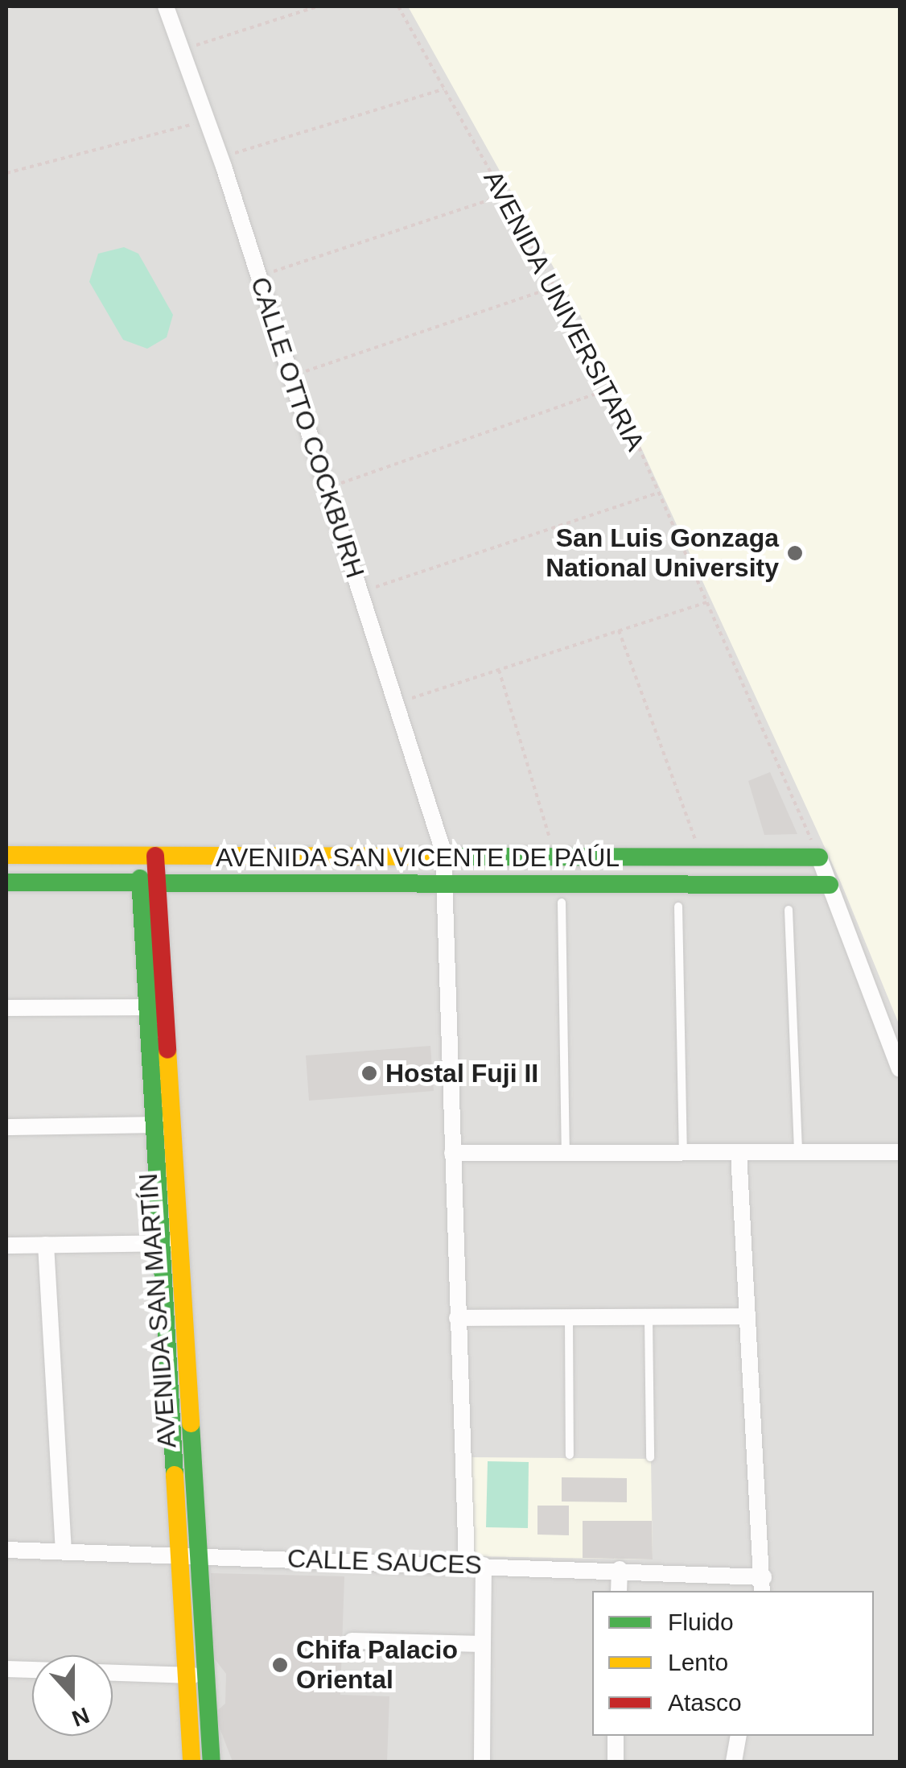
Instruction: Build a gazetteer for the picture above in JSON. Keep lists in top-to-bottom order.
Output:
{
  "streets": {
    "street": [
      "CALLE OTTO COCKBURH",
      "AVENIDA SAN VICENTE DE PAÚL",
      "AVENIDA SAN MARTÍN",
      "CALLE SAUCES"
    ],
    "path": ["AVENIDA UNIVERSITARIA"]
  },
  "crossings": [
    ["AVENIDA UNIVERSITARIA", "AVENIDA SAN VICENTE DE PAÚL"],
    ["CALLE OTTO COCKBURH", "CALLE SAUCES"],
    ["AVENIDA SAN VICENTE DE PAÚL", "AVENIDA SAN MARTÍN"],
    ["AVENIDA SAN MARTÍN", "CALLE SAUCES"]
  ],
  "places": ["San Luis Gonzaga National University", "Hostal Fuji II", "Chifa Palacio Oriental"],
  "legend": ["Fluido", "Lento", "Atasco"],
  "north": "bottom"
}
